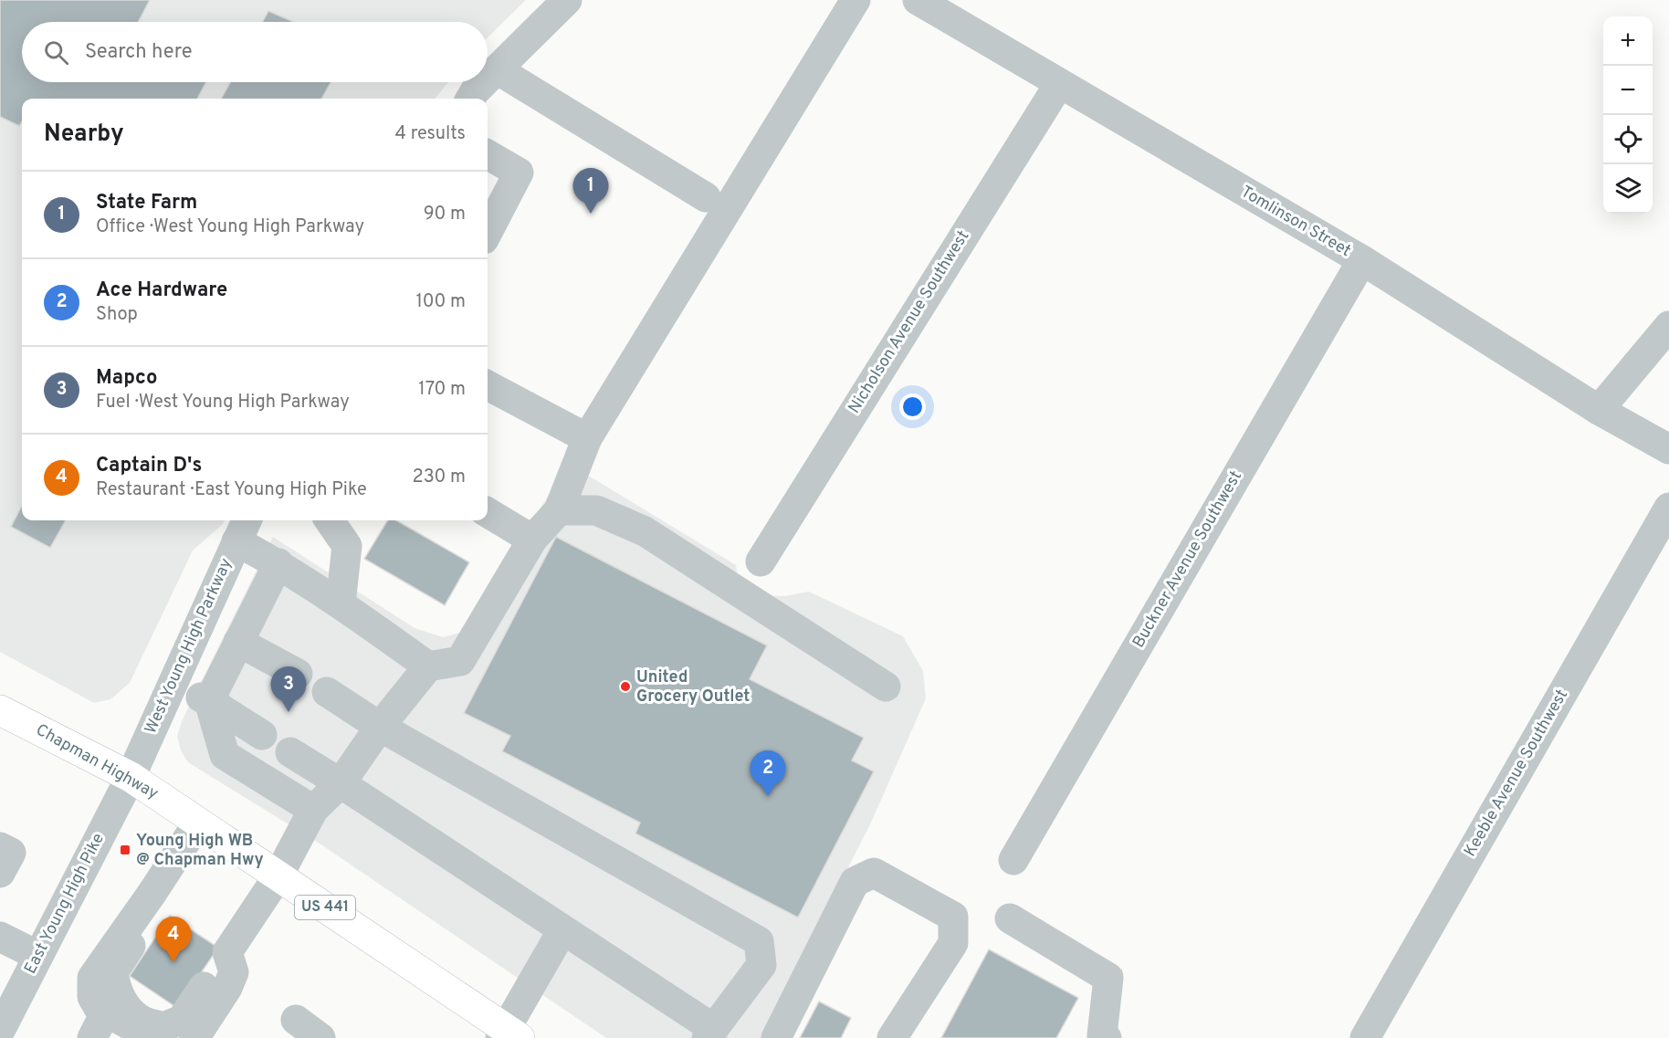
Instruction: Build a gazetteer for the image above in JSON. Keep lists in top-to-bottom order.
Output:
{
  "streets": {
    "highway": ["Chapman Highway", "US 441"],
    "street": [
      "Tomlinson Street",
      "Nicholson Avenue Southwest",
      "Buckner Avenue Southwest",
      "West Young High Parkway",
      "Keeble Avenue Southwest",
      "East Young High Pike"
    ]
  },
  "crossings": [
    ["Tomlinson Street", "Nicholson Avenue Southwest"],
    ["Tomlinson Street", "Buckner Avenue Southwest"],
    ["West Young High Parkway", "Chapman Highway"],
    ["West Young High Parkway", "East Young High Pike"],
    ["Chapman Highway", "East Young High Pike"]
  ],
  "places": {
    "other": ["United Grocery Outlet"],
    "transit": ["Young High WB @ Chapman Hwy"]
  },
  "page": {
    "map_buttons": ["+", "−"],
    "search": "Search here",
    "heading": ["Nearby", "4 results"],
    "pins": [
      "1",
      "3",
      "2",
      "4"
    ],
    "list": [
      {
        "mark": "1",
        "name": "State Farm",
        "note": "Office · West Young High Parkway",
        "value": "90 m"
      },
      {
        "mark": "2",
        "name": "Ace Hardware",
        "note": "Shop",
        "value": "100 m"
      },
      {
        "mark": "3",
        "name": "Mapco",
        "note": "Fuel · West Young High Parkway",
        "value": "170 m"
      },
      {
        "mark": "4",
        "name": "Captain D's",
        "note": "Restaurant · East Young High Pike",
        "value": "230 m"
      }
    ]
  }
}
